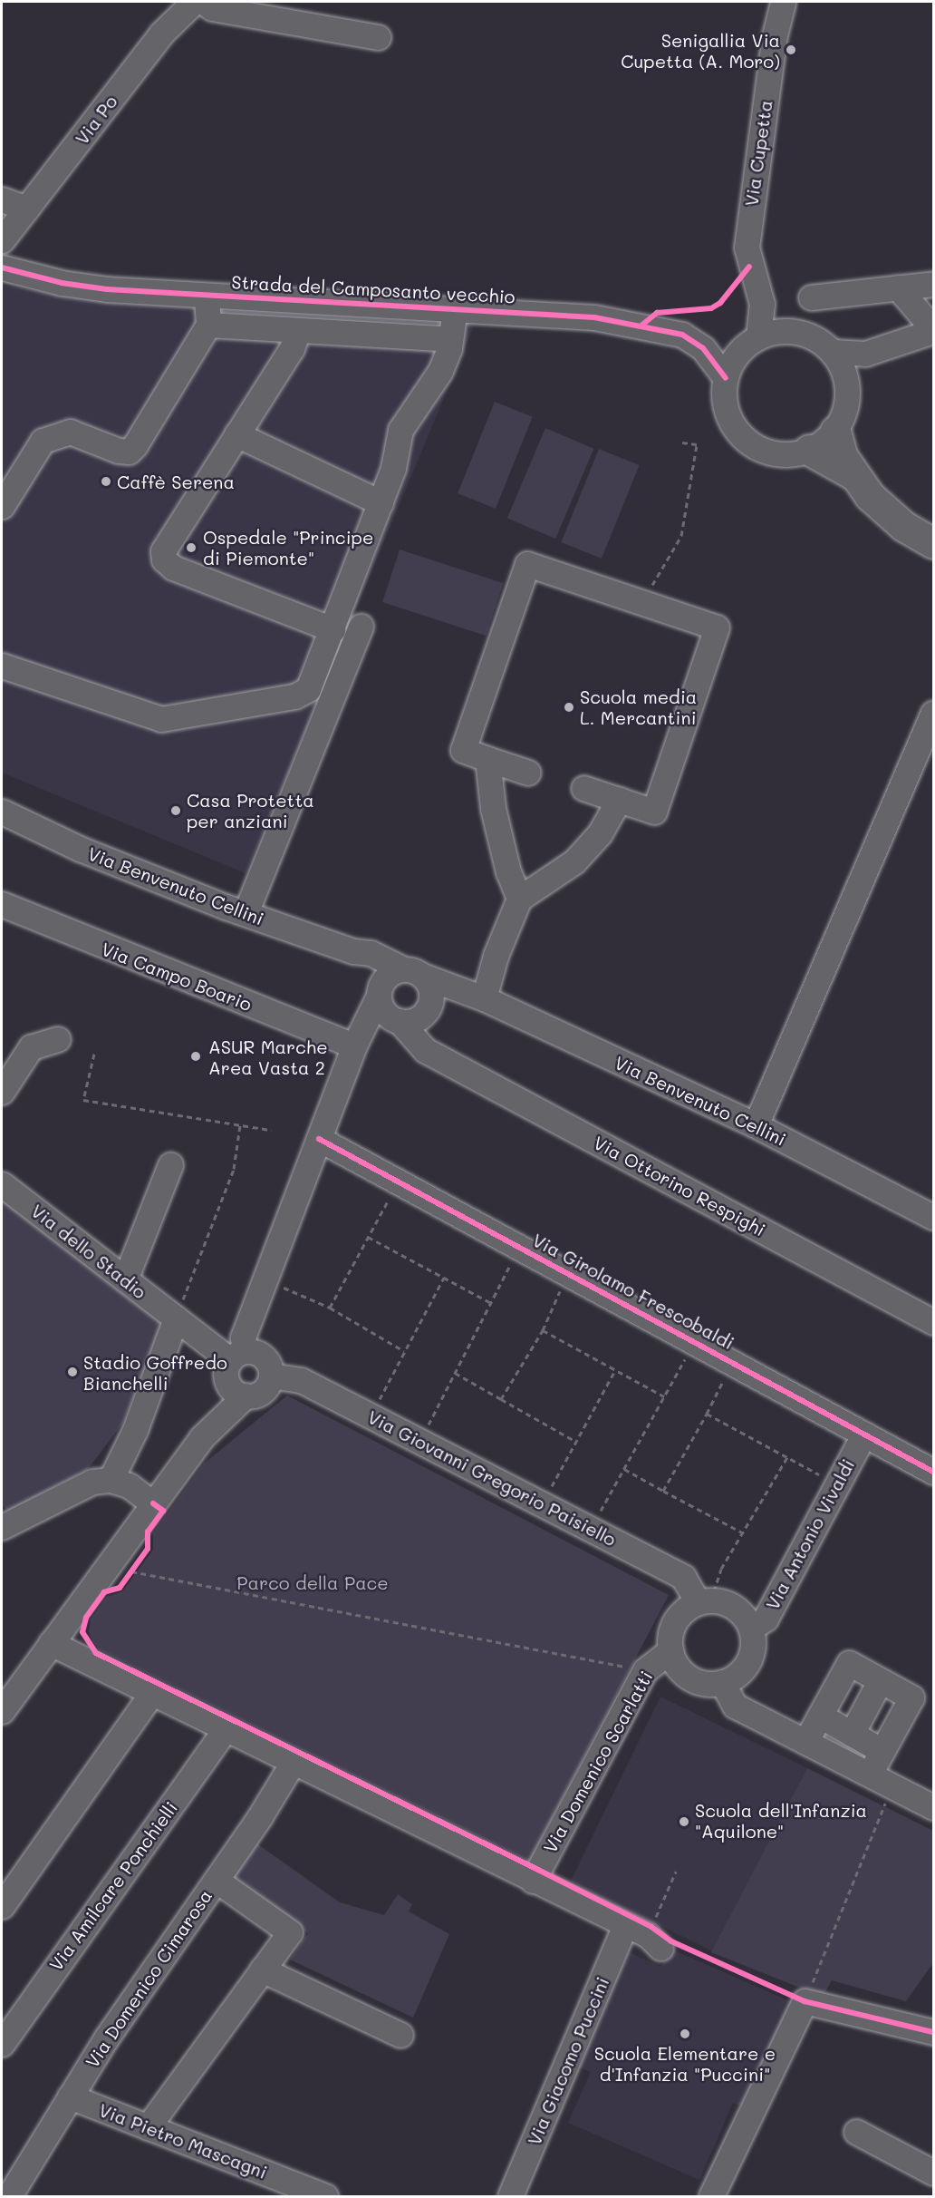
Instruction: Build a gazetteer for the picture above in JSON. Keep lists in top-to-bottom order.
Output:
{
  "streets": {
    "street": [
      "Via Po",
      "Via Cupetta",
      "Strada del Camposanto vecchio",
      "Via Benvenuto Cellini",
      "Via Campo Boario",
      "Via Ottorino Respighi",
      "Via dello Stadio",
      "Via Girolamo Frescobaldi",
      "Via Giovanni Gregorio Paisiello",
      "Via Antonio Vivaldi",
      "Via Domenico Scarlatti",
      "Via Amilcare Ponchielli",
      "Via Domenico Cimarosa",
      "Via Giacomo Puccini",
      "Via Pietro Mascagni"
    ]
  },
  "crossings": [
    ["Via Cupetta", "Strada del Camposanto vecchio"],
    ["Via Benvenuto Cellini", "Via Ottorino Respighi"],
    ["Via dello Stadio", "Via Giovanni Gregorio Paisiello"],
    ["Via Girolamo Frescobaldi", "Via Antonio Vivaldi"],
    ["Via Giovanni Gregorio Paisiello", "Via Antonio Vivaldi"],
    ["Via Giovanni Gregorio Paisiello", "Via Domenico Scarlatti"],
    ["Via Antonio Vivaldi", "Via Domenico Scarlatti"],
    ["Via Domenico Cimarosa", "Via Pietro Mascagni"]
  ],
  "parks": ["Parco della Pace"],
  "places": [
    "Senigallia Via Cupetta (A. Moro)",
    "Caffè Serena",
    "Ospedale \"Principe di Piemonte\"",
    "Scuola media L. Mercantini",
    "Casa Protetta per anziani",
    "ASUR Marche Area Vasta 2",
    "Stadio Goffredo Bianchelli",
    "Scuola dell'Infanzia \"Aquilone\"",
    "Scuola Elementare e d'Infanzia \"Puccini\""
  ]
}
